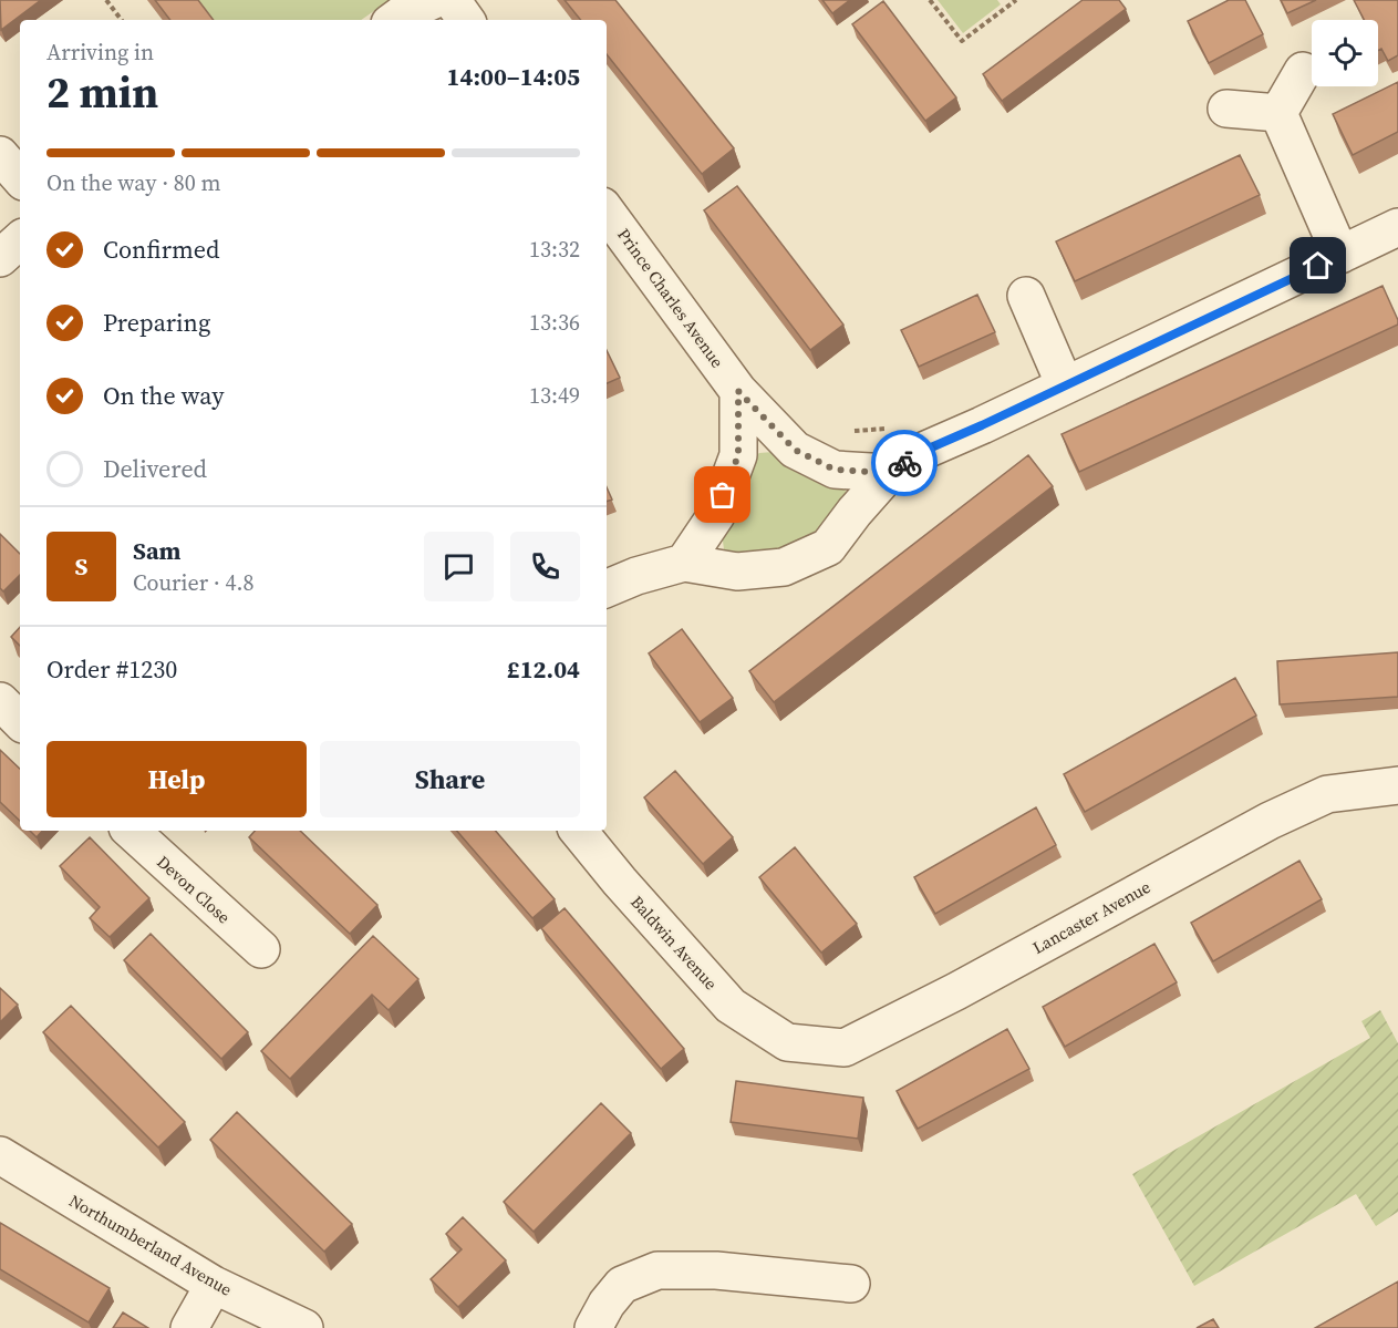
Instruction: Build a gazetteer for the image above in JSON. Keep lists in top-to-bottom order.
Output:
{
  "streets": {
    "street": [
      "Prince Charles Avenue",
      "Devon Close",
      "Lancaster Avenue",
      "Baldwin Avenue",
      "Northumberland Avenue"
    ]
  },
  "crossings": [
    ["Lancaster Avenue", "Baldwin Avenue"]
  ],
  "page": {
    "heading": ["2 min", "Arriving in", "14:00–14:05"],
    "panel": [
      "Sam",
      "Courier · 4.8",
      "Order #1230",
      "£12.04"
    ],
    "bar": "On the way · 80 m",
    "list": [
      ["Confirmed", "13:32"],
      ["Preparing", "13:36"],
      ["On the way", "13:49"],
      "Delivered"
    ],
    "round": "S",
    "buttons": ["Help", "Share"]
  }
}
